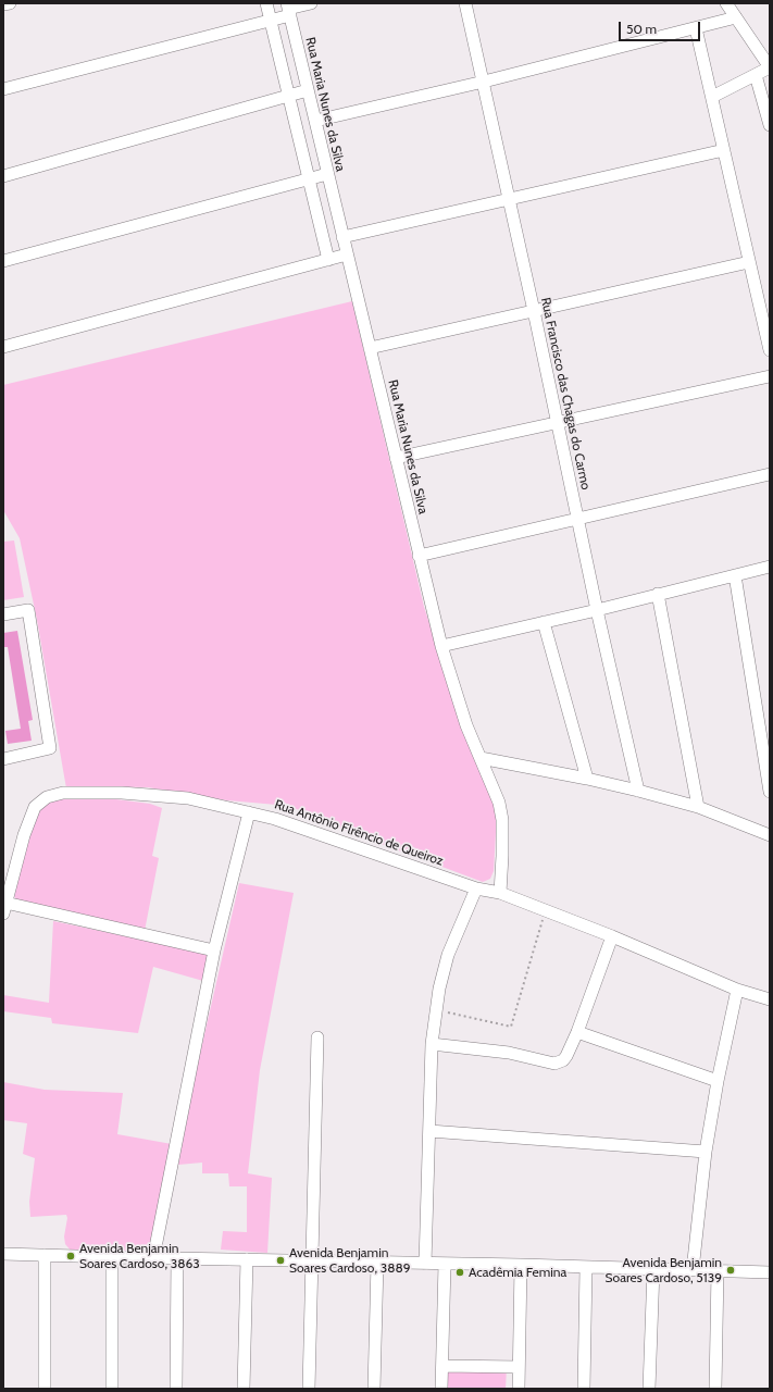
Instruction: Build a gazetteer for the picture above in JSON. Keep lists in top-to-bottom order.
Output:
{
  "streets": {
    "street": ["Rua Maria Nunes da Silva", "Rua Francisco das Chagas do Carmo", "Rua Antônio Flrêncio de Queiroz"]
  },
  "crossings": [
    ["Rua Maria Nunes da Silva", "Rua Antônio Flrêncio de Queiroz"]
  ],
  "places": [
    "Avenida Benjamin Soares Cardoso, 3863",
    "Avenida Benjamin Soares Cardoso, 3889",
    "Avenida Benjamin Soares Cardoso, 5139",
    "Acadêmia Femina"
  ],
  "scale_bar": "50 m"
}
